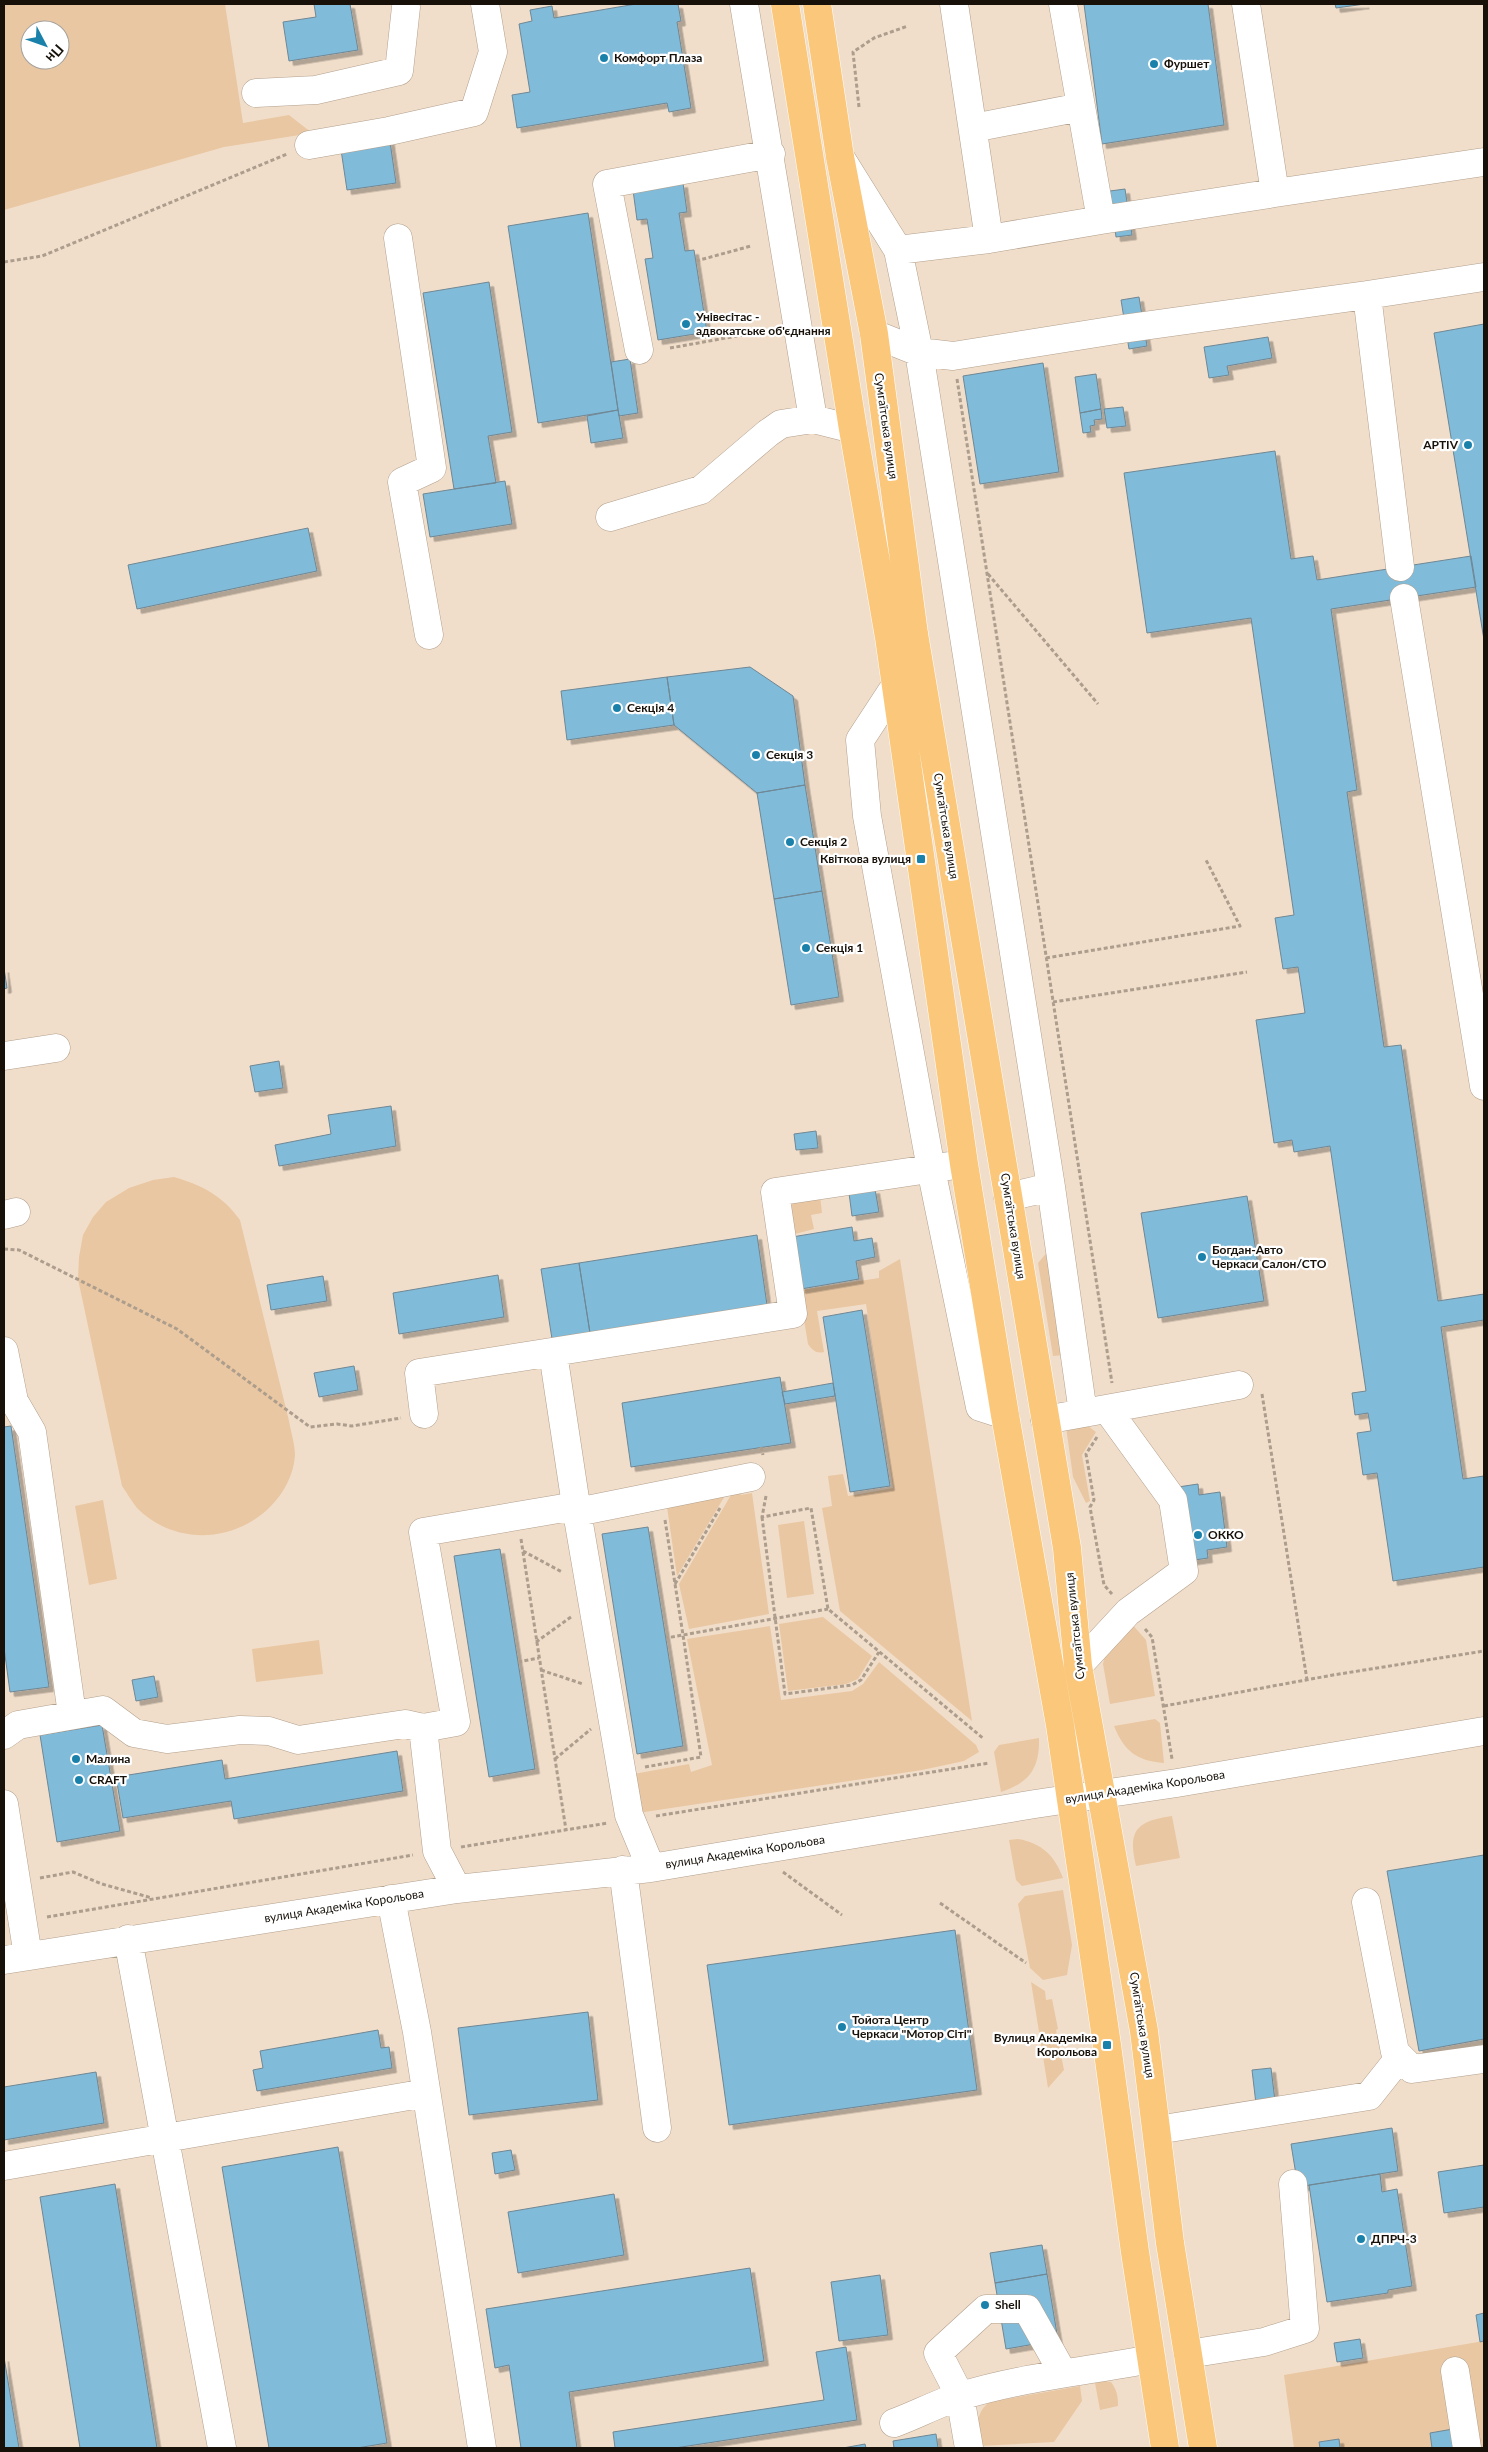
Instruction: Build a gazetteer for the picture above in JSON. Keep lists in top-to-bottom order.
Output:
{
  "streets": {
    "main road": ["Сумгаїтська вулиця"],
    "street": ["вулиця Академіка Корольова"]
  },
  "crossings": [
    ["Сумгаїтська вулиця", "вулиця Академіка Корольова"]
  ],
  "places": {
    "other": [
      "Комфорт Плаза",
      "Фуршет",
      "Унівесітас - адвокатське об'єднання",
      "APTIV",
      "Секція 4",
      "Секція 3",
      "Секція 2",
      "Секція 1",
      "Богдан-Авто Черкаси Салон/СТО",
      "ОККО",
      "Малина",
      "CRAFT",
      "Тойота Центр Черкаси \"Мотор Сіті\"",
      "ДПРЧ-3",
      "Shell"
    ],
    "transit": ["Квіткова вулиця", "Вулиця Академіка Корольова"]
  },
  "north": "bottom right"
}
